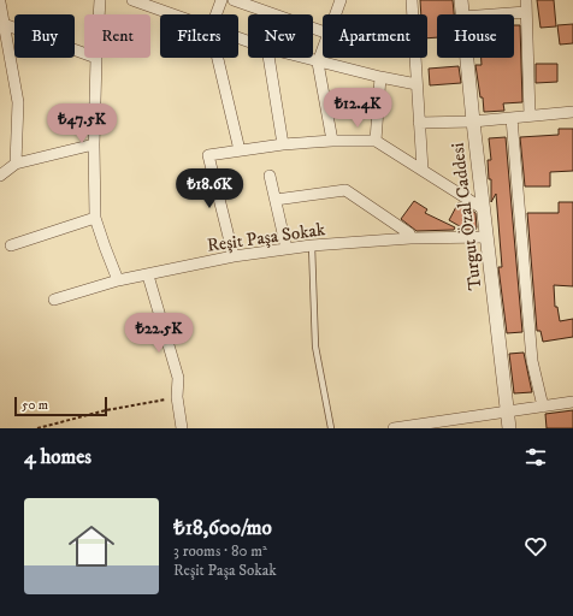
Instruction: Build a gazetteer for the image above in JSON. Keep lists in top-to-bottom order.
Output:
{
  "streets": {
    "street": ["Turgut Özal Caddesi", "Reşit Paşa Sokak"]
  },
  "crossings": [
    ["Turgut Özal Caddesi", "Reşit Paşa Sokak"]
  ],
  "scale_bar": "50 m",
  "page": {
    "chip": [
      "Buy",
      "Rent",
      "Filters",
      "New",
      "Apartment",
      "House"
    ],
    "price": [
      "₺12.4K",
      "₺47.5K",
      "₺18.6K",
      "₺22.5K"
    ],
    "scale": "50 m",
    "heading": "4 homes",
    "list": [
      {
        "name": "₺18,600/mo",
        "note": "3 rooms · 80 m² · Reşit Paşa Sokak"
      }
    ]
  }
}
